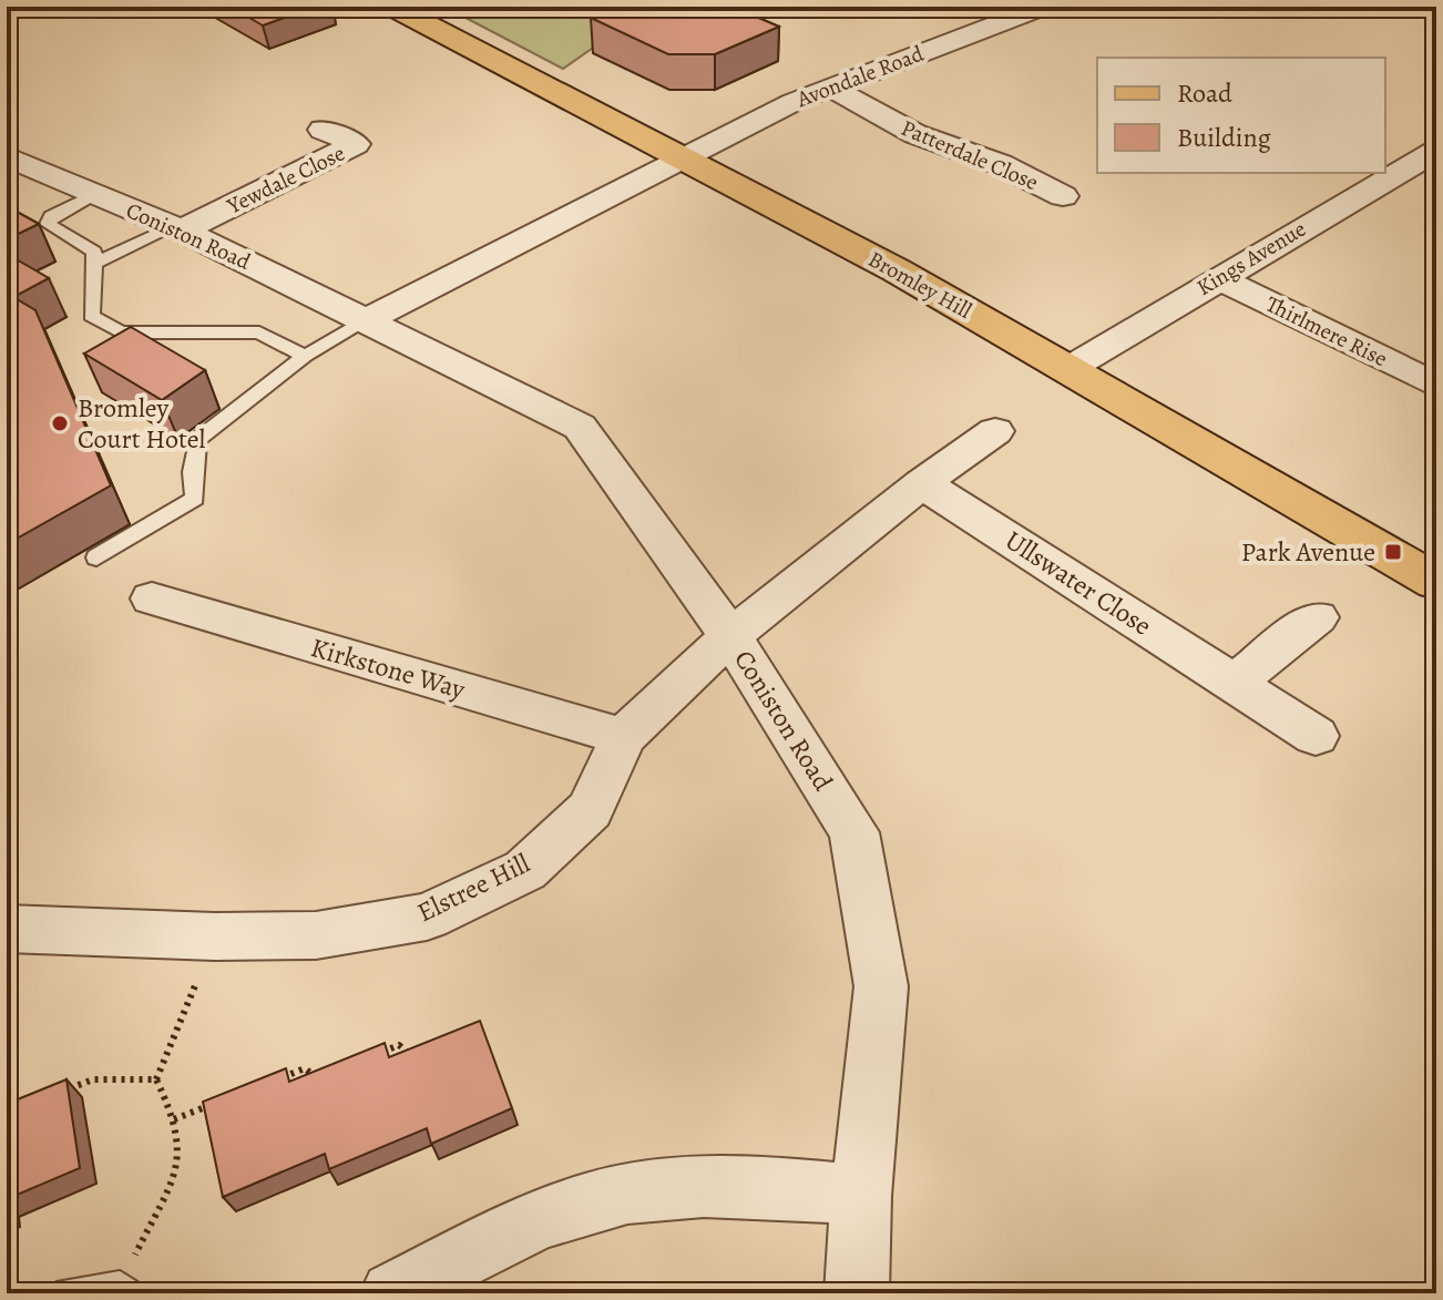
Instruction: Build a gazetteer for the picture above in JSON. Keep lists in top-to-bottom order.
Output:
{
  "streets": {
    "main road": ["Bromley Hill"],
    "street": [
      "Avondale Road",
      "Patterdale Close",
      "Yewdale Close",
      "Coniston Road",
      "Kings Avenue",
      "Thirlmere Rise",
      "Ullswater Close",
      "Kirkstone Way",
      "Elstree Hill"
    ]
  },
  "crossings": [
    ["Avondale Road", "Patterdale Close"],
    ["Avondale Road", "Bromley Hill"],
    ["Yewdale Close", "Coniston Road"],
    ["Coniston Road", "Elstree Hill"],
    ["Kings Avenue", "Bromley Hill"],
    ["Kings Avenue", "Thirlmere Rise"],
    ["Kirkstone Way", "Elstree Hill"]
  ],
  "places": {
    "other": ["Bromley Court Hotel"],
    "transit": ["Park Avenue"]
  },
  "legend": ["Road", "Building"]
}
